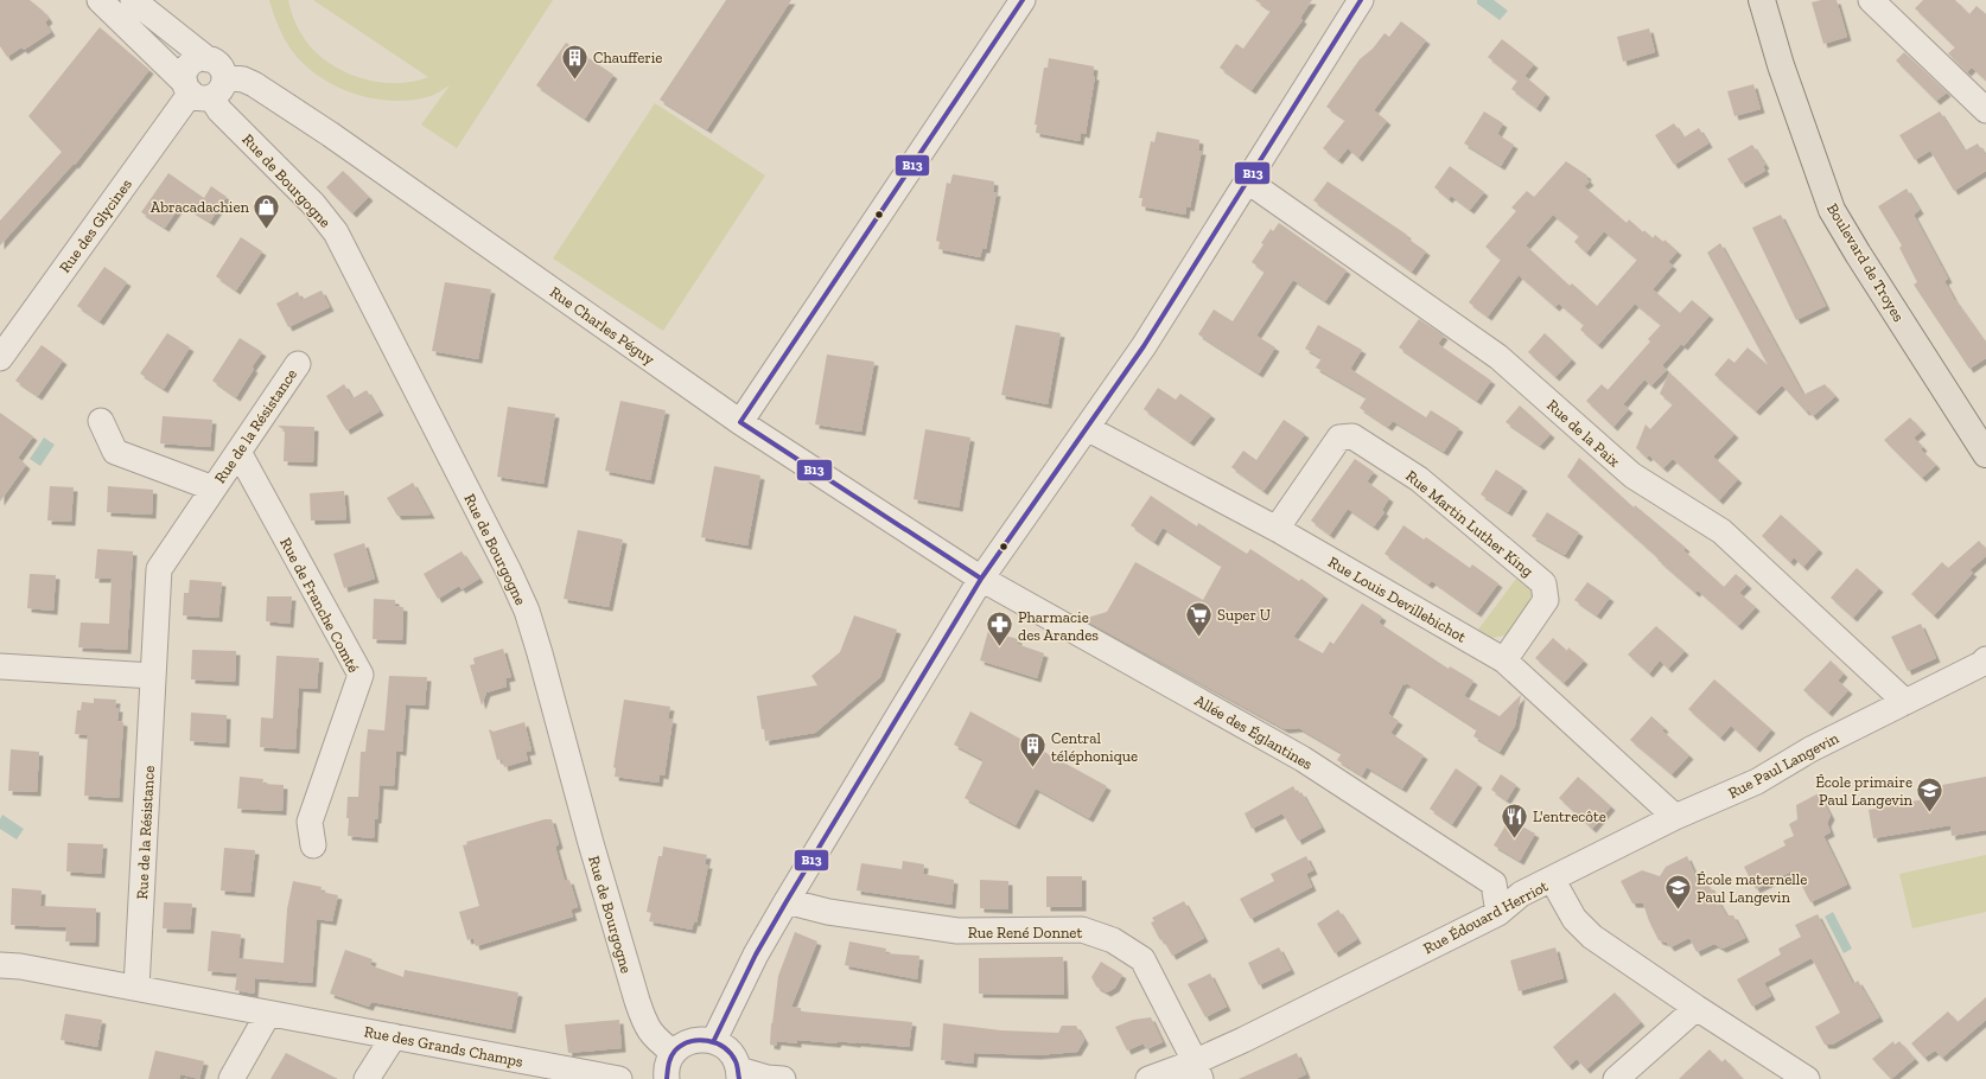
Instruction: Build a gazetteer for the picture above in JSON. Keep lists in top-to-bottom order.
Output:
{
  "streets": {
    "main road": ["Boulevard de Troyes"],
    "street": [
      "Rue de Bourgogne",
      "Rue des Glycines",
      "Rue Charles Péguy",
      "Rue de la Résistance",
      "Rue de la Paix",
      "Rue Martin Luther King",
      "Rue Louis Devillebichot",
      "Rue de Franche Comté",
      "Allée des Églantines",
      "Rue Paul Langevin",
      "Rue Édouard Herriot",
      "Rue René Donnet",
      "Rue des Grands Champs"
    ]
  },
  "crossings": [
    ["Rue de Bourgogne", "Rue des Glycines"],
    ["Rue Charles Péguy", "Allée des Églantines"],
    ["Rue de la Résistance", "Rue de Franche Comté"],
    ["Rue de la Résistance", "Rue des Grands Champs"],
    ["Rue de la Paix", "Rue Paul Langevin"],
    ["Rue Martin Luther King", "Rue Louis Devillebichot"],
    ["Rue Louis Devillebichot", "Rue Paul Langevin"],
    ["Allée des Églantines", "Rue Édouard Herriot"],
    ["Rue Paul Langevin", "Rue Édouard Herriot"],
    ["Rue Édouard Herriot", "Rue René Donnet"]
  ],
  "places": {
    "building": ["Chaufferie", "Central téléphonique"],
    "shop": ["Abracadachien"],
    "supermarket": ["Super U"],
    "pharmacy": ["Pharmacie des Arandes"],
    "school or university": ["École primaire Paul Langevin", "École maternelle Paul Langevin"],
    "restaurant": ["L'entrecôte"]
  },
  "lines": ["transit line B13"]
}
